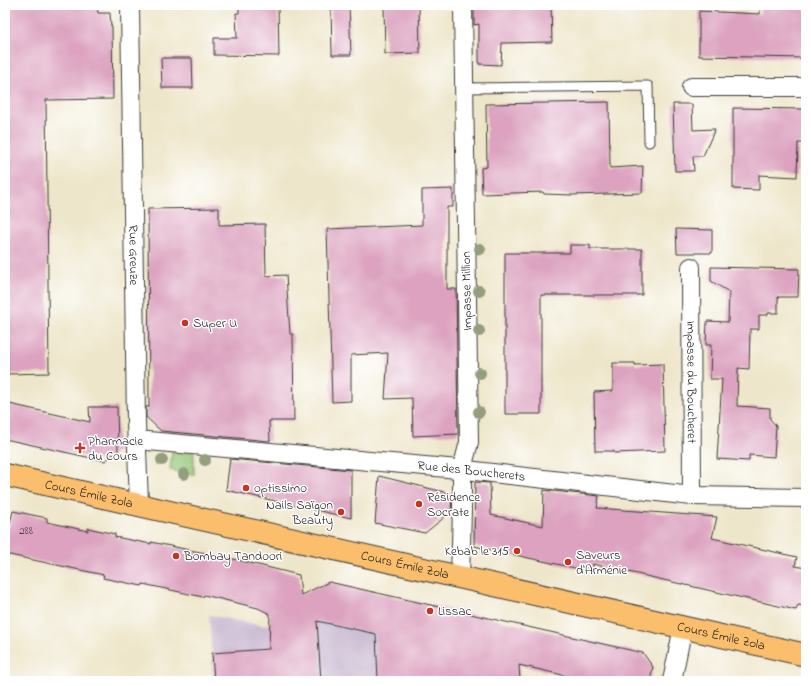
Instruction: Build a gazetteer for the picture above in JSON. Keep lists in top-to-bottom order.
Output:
{
  "streets": {
    "main road": ["Cours Émile Zola"],
    "street": [
      "Rue Greuze",
      "Impasse Million",
      "Impasse du Boucheret",
      "Rue des Boucherets"
    ]
  },
  "crossings": [
    ["Rue Greuze", "Rue des Boucherets"],
    ["Rue Greuze", "Cours Émile Zola"],
    ["Impasse Million", "Rue des Boucherets"],
    ["Impasse Million", "Cours Émile Zola"],
    ["Impasse du Boucheret", "Rue des Boucherets"]
  ],
  "places": {
    "other": [
      "Super U",
      "optissimo",
      "Résidence Socrate",
      "Nails Saïgon Beauty",
      "Kebab le 315",
      "Bombay Tandoori",
      "Saveurs d'Arménie",
      "Lissac"
    ],
    "health": ["Pharmacie du Cours"]
  },
  "house_numbers": ["288"]
}
